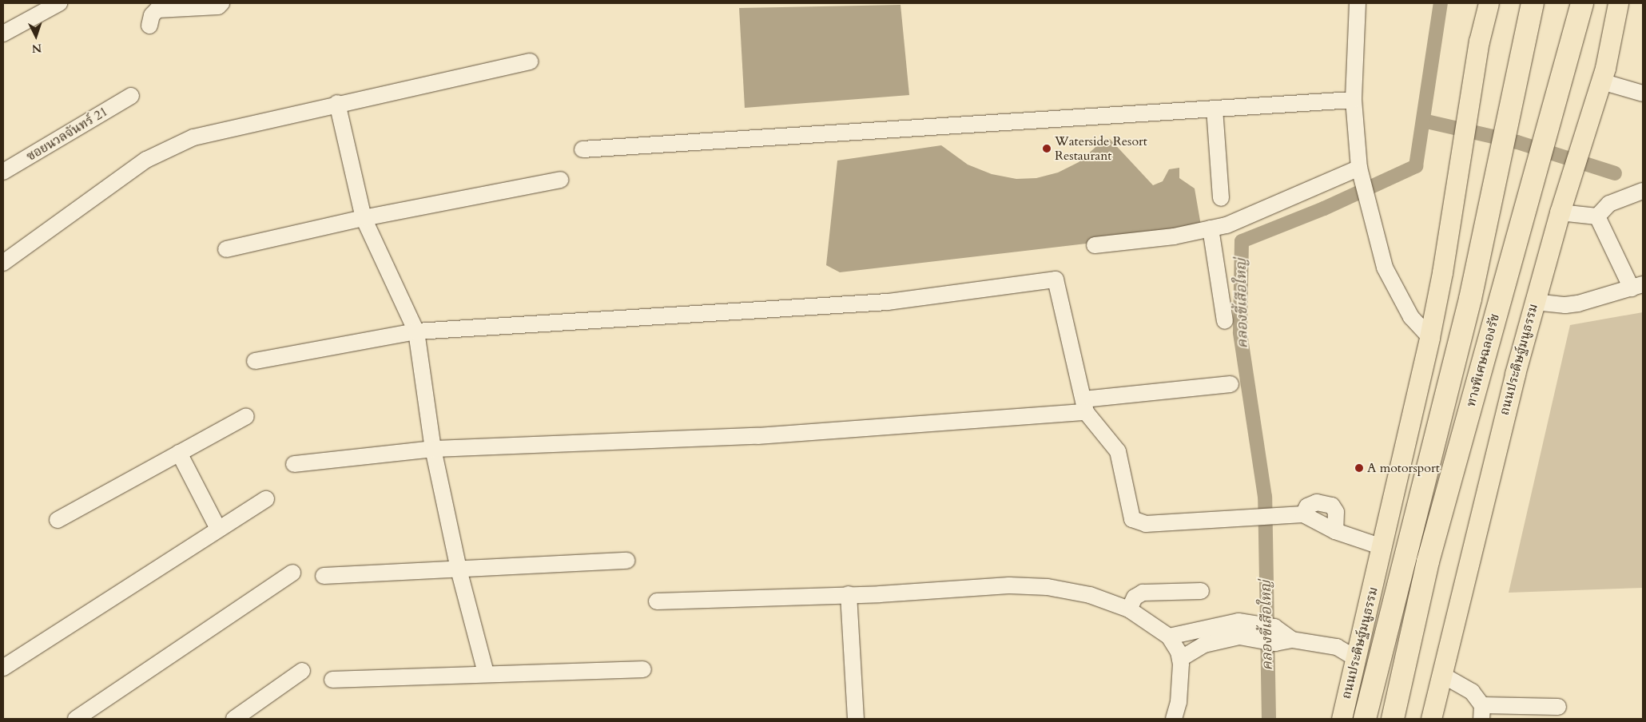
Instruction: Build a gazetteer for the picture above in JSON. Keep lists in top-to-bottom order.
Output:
{
  "streets": {
    "highway": ["ทางพิเศษฉลองรัช"],
    "main road": ["ถนนประดิษฐ์มนูธรรม"],
    "street": ["ซอยนวลจันทร์ 21"]
  },
  "water": ["คลองขี้เสือใหญ่"],
  "places": ["Waterside Resort Restaurant", "A motorsport"],
  "north": "bottom"
}
